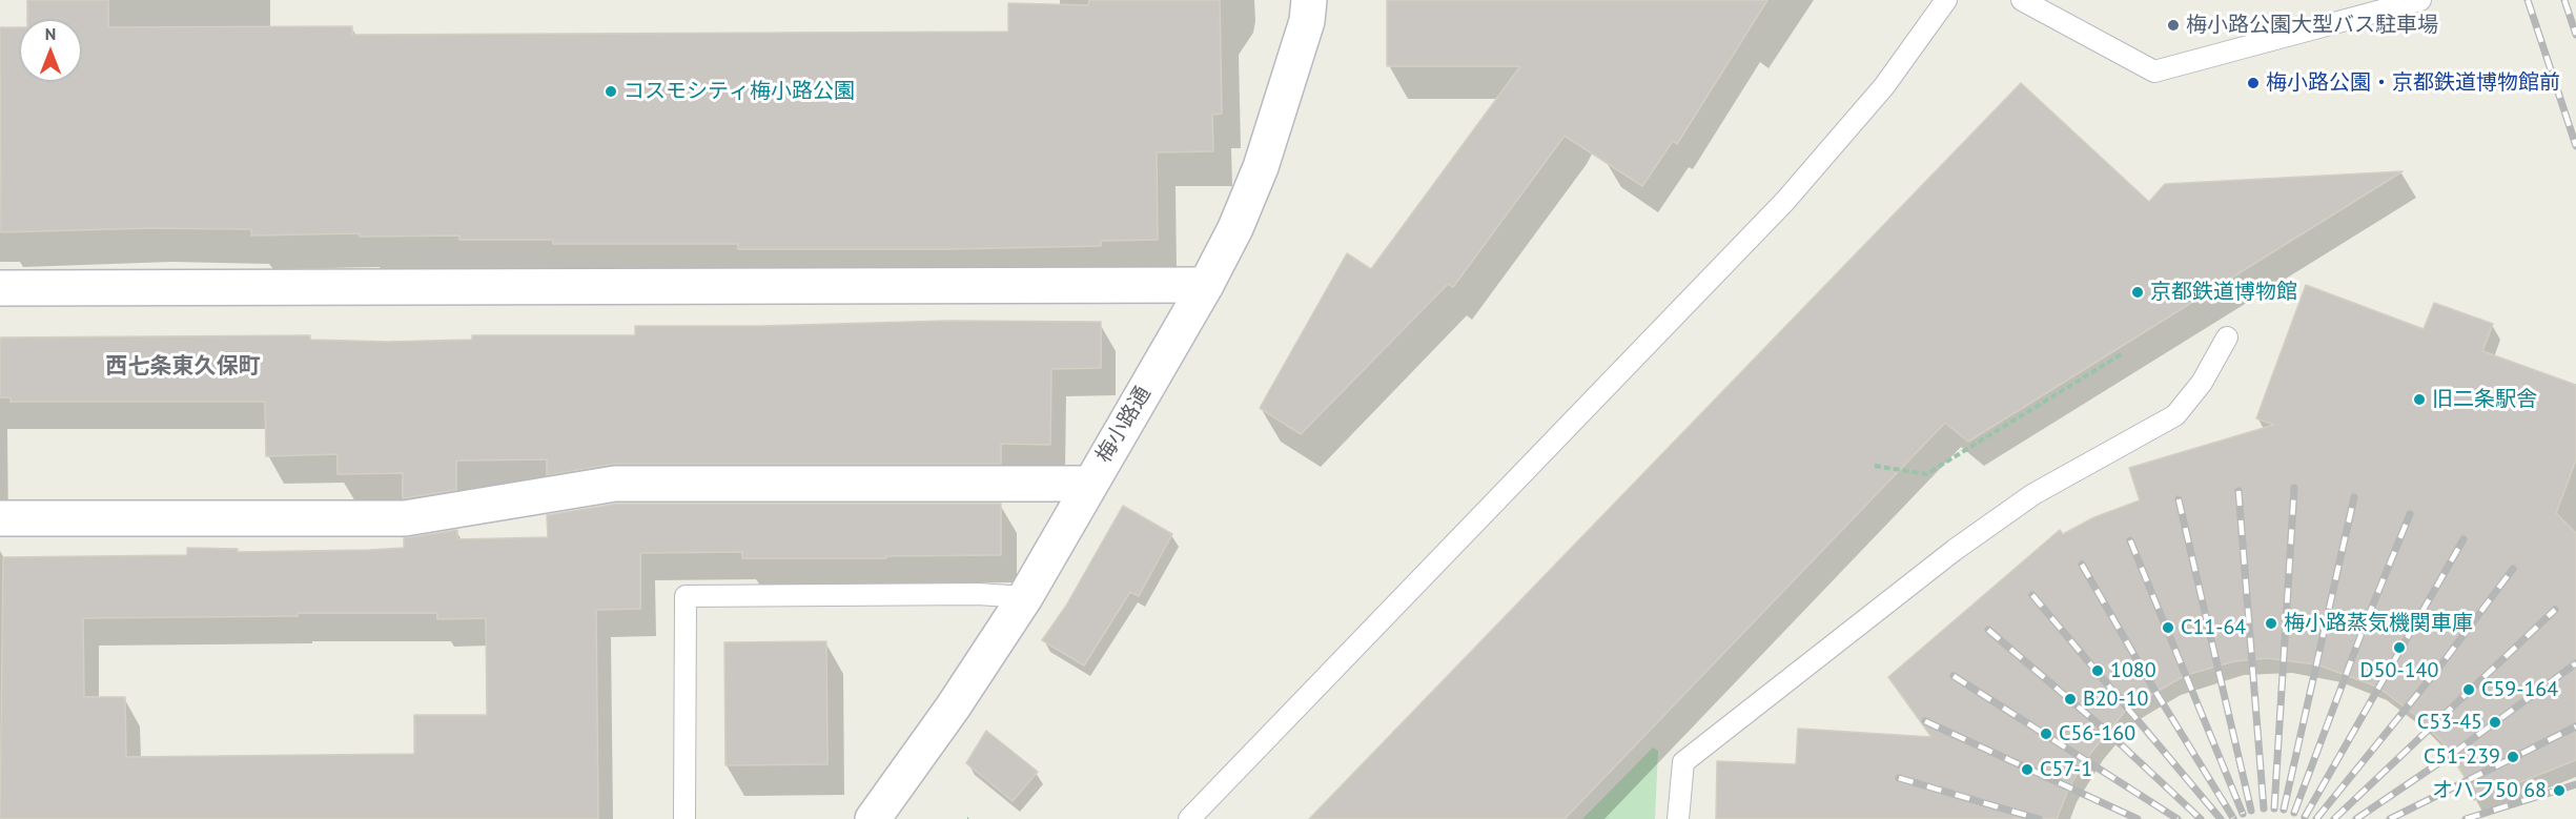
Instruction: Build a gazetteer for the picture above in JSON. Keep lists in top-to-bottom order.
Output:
{
  "streets": {
    "street": ["梅小路通"]
  },
  "districts": ["西七条東久保町"],
  "places": [
    "梅小路公園大型バス駐車場",
    "梅小路公園・京都鉄道博物館前",
    "コスモシティ梅小路公園",
    "京都鉄道博物館",
    "旧二条駅舎",
    "梅小路蒸気機関車庫",
    "C11-64",
    "D50-140",
    "1080",
    "C59-164",
    "B20-10",
    "C53-45",
    "C56-160",
    "C51-239",
    "C57-1",
    "オハフ50 68"
  ],
  "north": "top"
}
